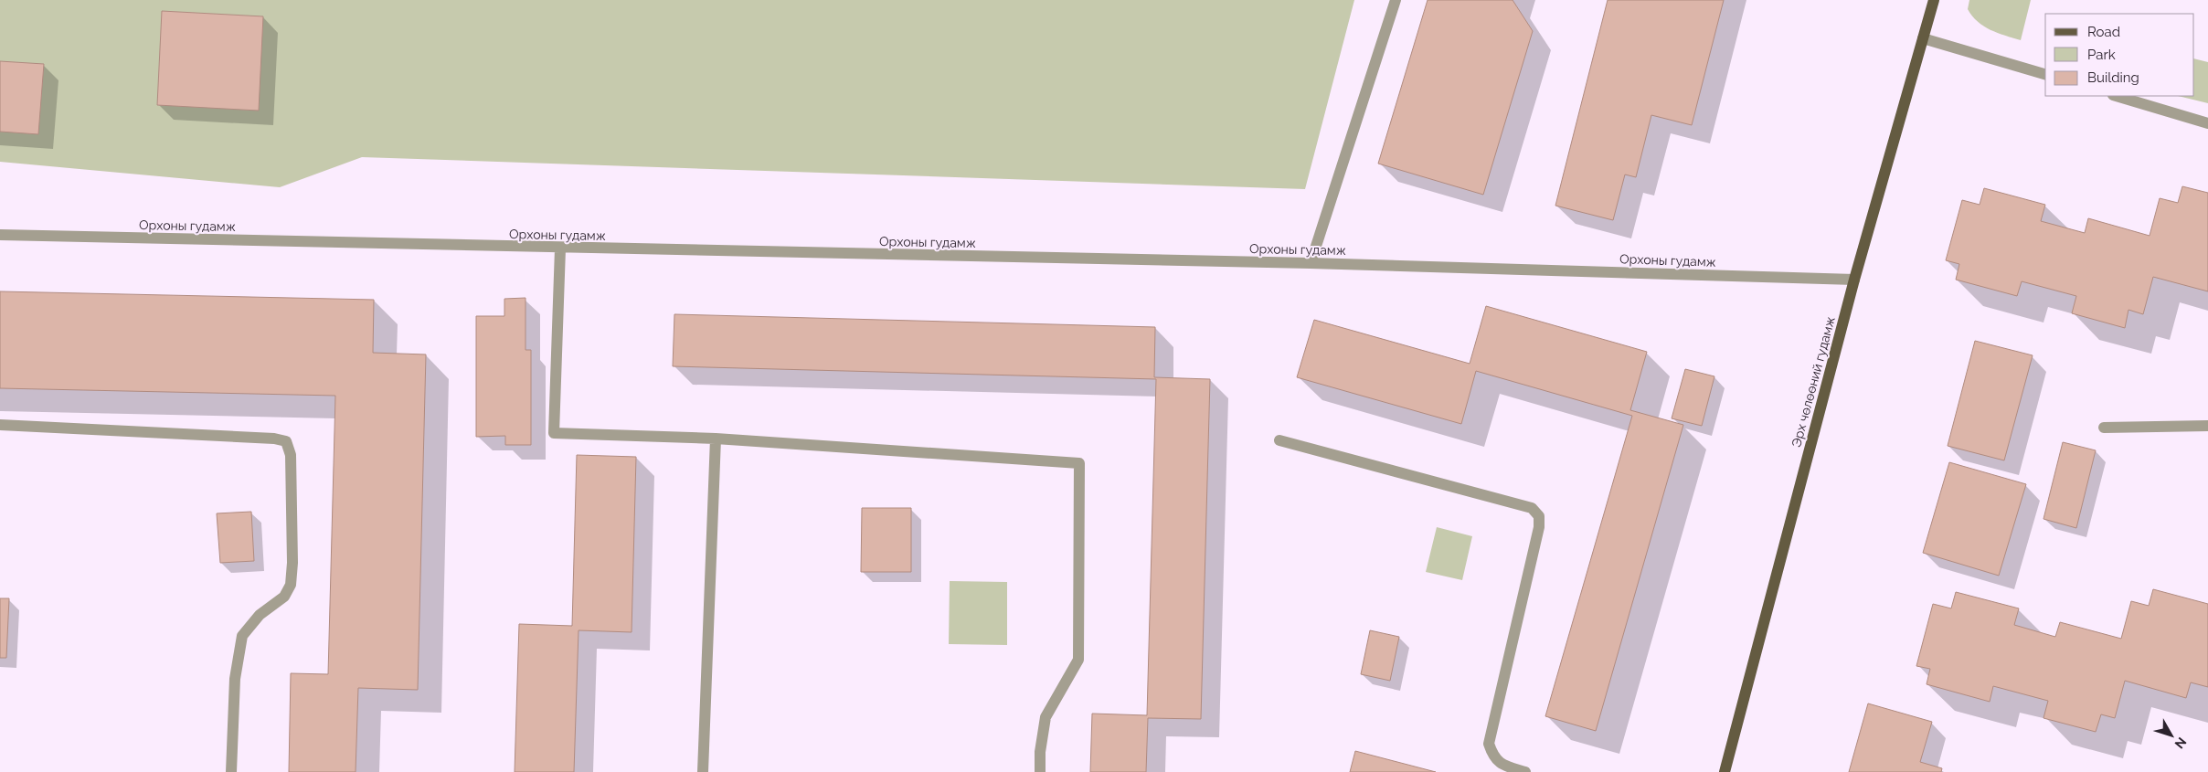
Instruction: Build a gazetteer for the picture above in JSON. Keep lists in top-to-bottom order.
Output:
{
  "streets": {
    "main road": ["Эрх чөлөөний гудамж"],
    "street": ["Орхоны гудамж"]
  },
  "crossings": [
    ["Орхоны гудамж", "Эрх чөлөөний гудамж"]
  ],
  "legend": ["Road", "Park", "Building"],
  "north": "bottom right"
}
